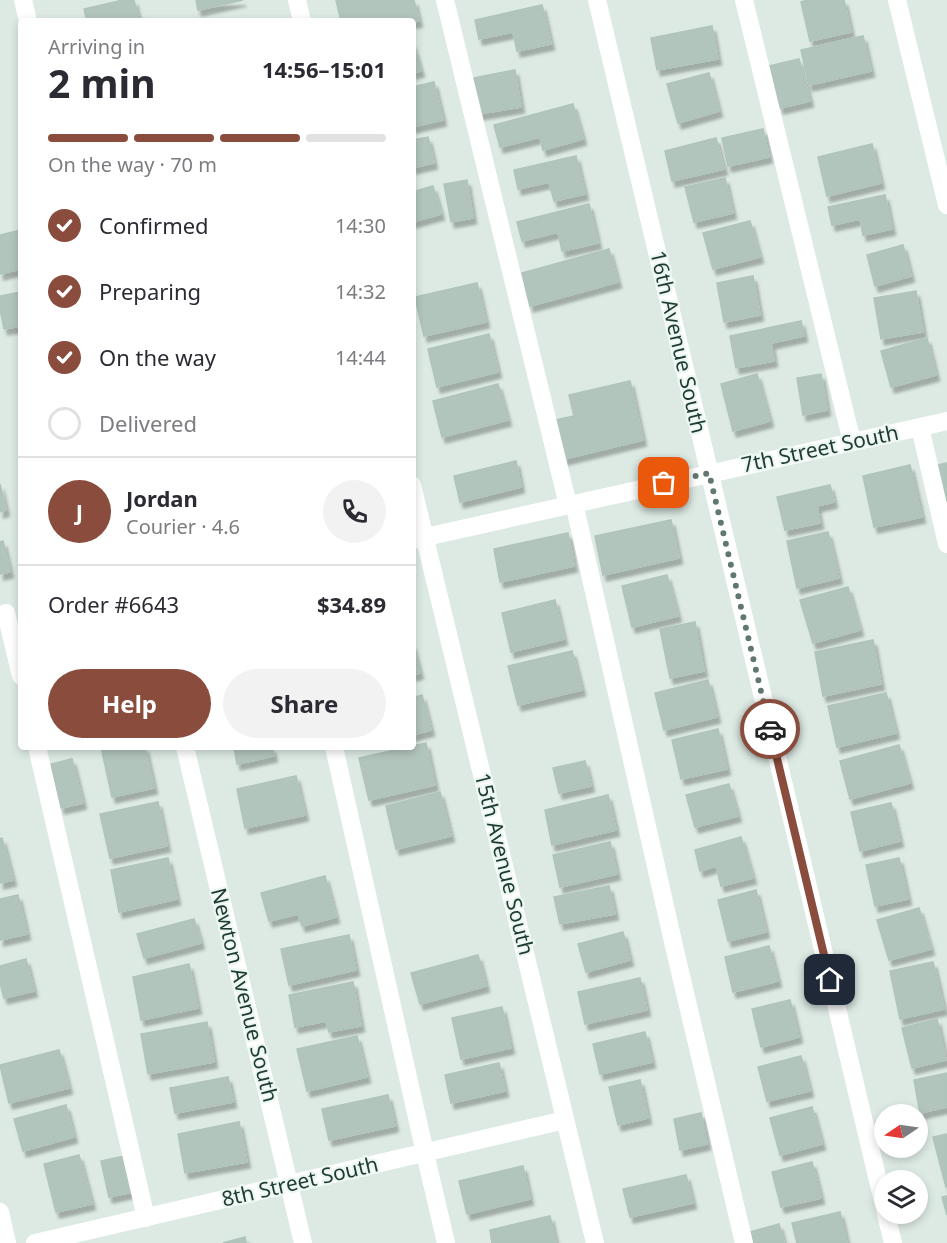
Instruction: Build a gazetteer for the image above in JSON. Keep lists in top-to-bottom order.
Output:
{
  "streets": {
    "street": [
      "16th Avenue South",
      "7th Street South",
      "15th Avenue South",
      "Newton Avenue South",
      "8th Street South"
    ]
  },
  "crossings": [
    ["16th Avenue South", "7th Street South"],
    ["7th Street South", "15th Avenue South"],
    ["15th Avenue South", "8th Street South"],
    ["Newton Avenue South", "8th Street South"]
  ],
  "north": "left",
  "page": {
    "heading": ["2 min", "Arriving in", "14:56–15:01"],
    "panel": [
      "Jordan",
      "Courier · 4.6",
      "Order #6643",
      "$34.89"
    ],
    "bar": "On the way · 70 m",
    "list": [
      ["Confirmed", "14:30"],
      ["Preparing", "14:32"],
      ["On the way", "14:44"],
      "Delivered"
    ],
    "round": "J",
    "buttons": ["Help", "Share"]
  }
}
